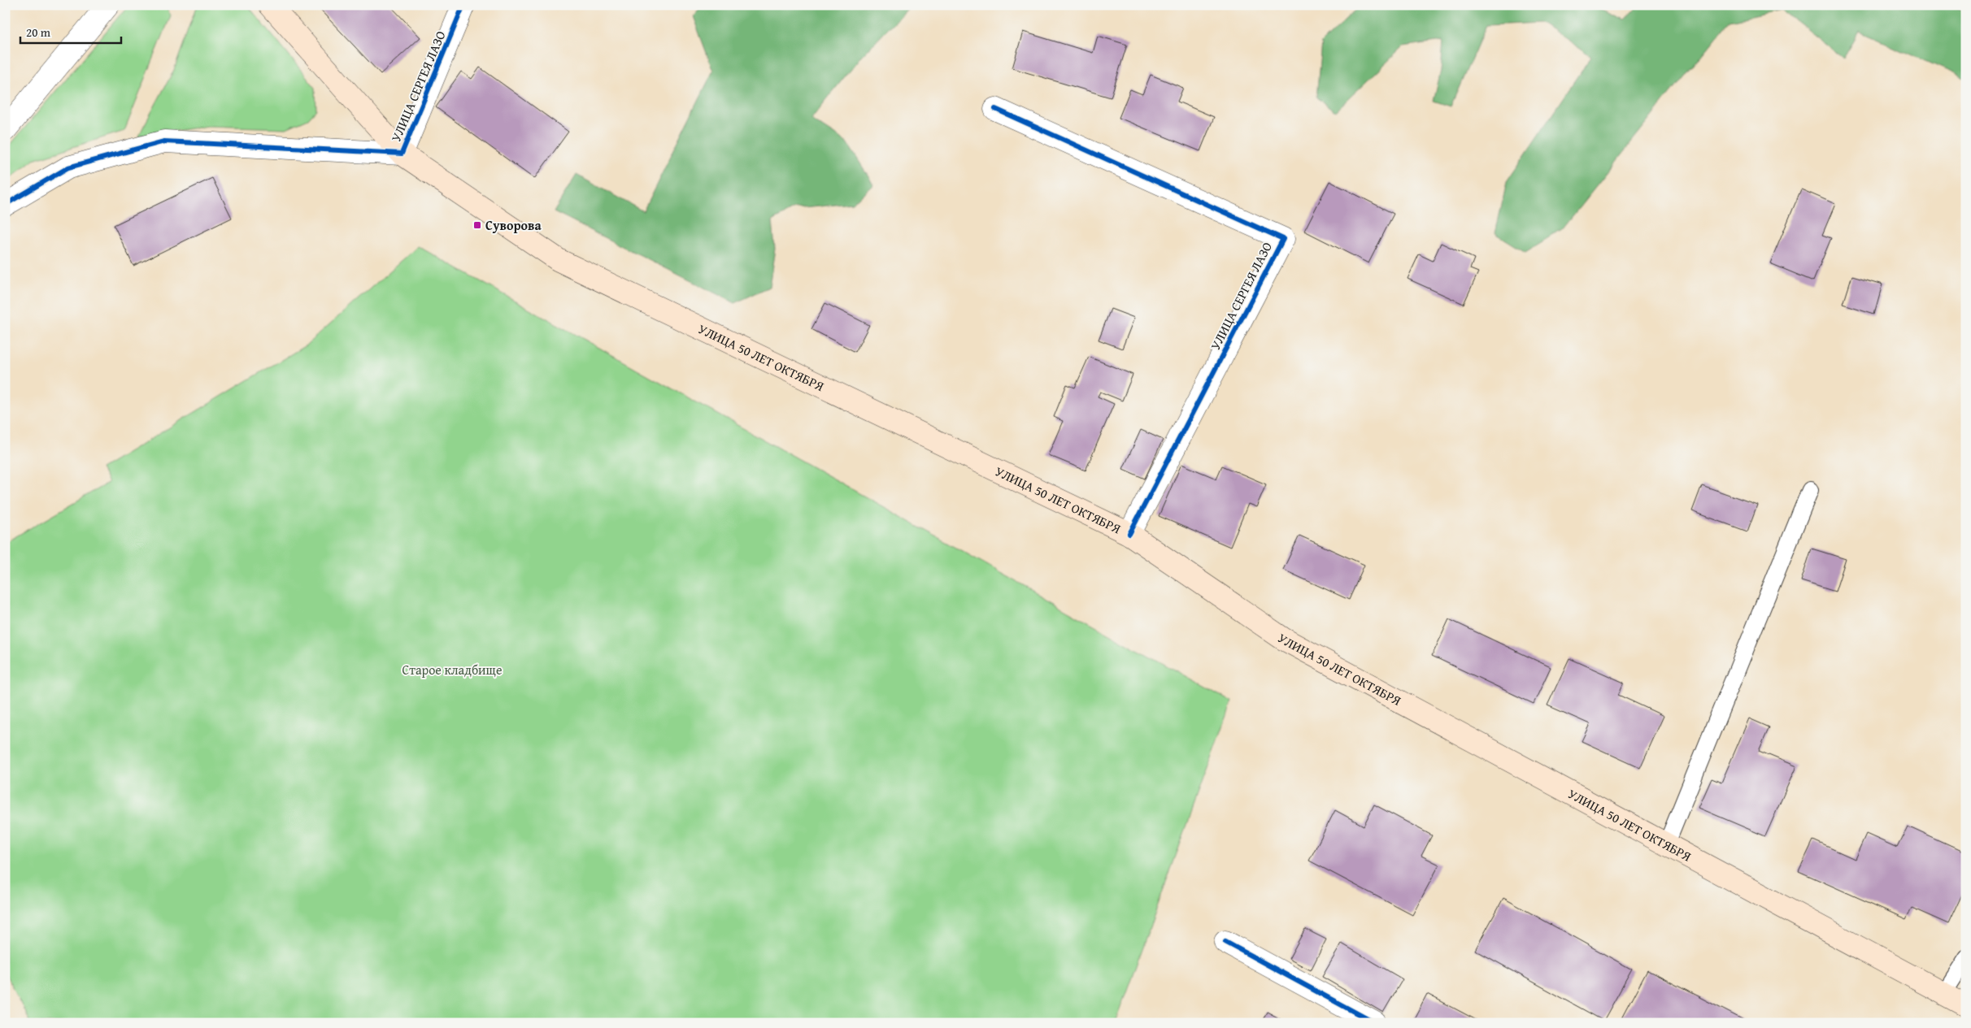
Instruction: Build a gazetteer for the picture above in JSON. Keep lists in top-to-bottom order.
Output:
{
  "streets": {
    "main road": ["УЛИЦА 50 ЛЕТ ОКТЯБРЯ"],
    "street": ["УЛИЦА СЕРГЕЯ ЛАЗО"]
  },
  "crossings": [
    ["УЛИЦА СЕРГЕЯ ЛАЗО", "УЛИЦА 50 ЛЕТ ОКТЯБРЯ"]
  ],
  "parks": ["Старое кладбище"],
  "places": {
    "transit": ["Суворова"]
  },
  "scale_bar": "20 m"
}
